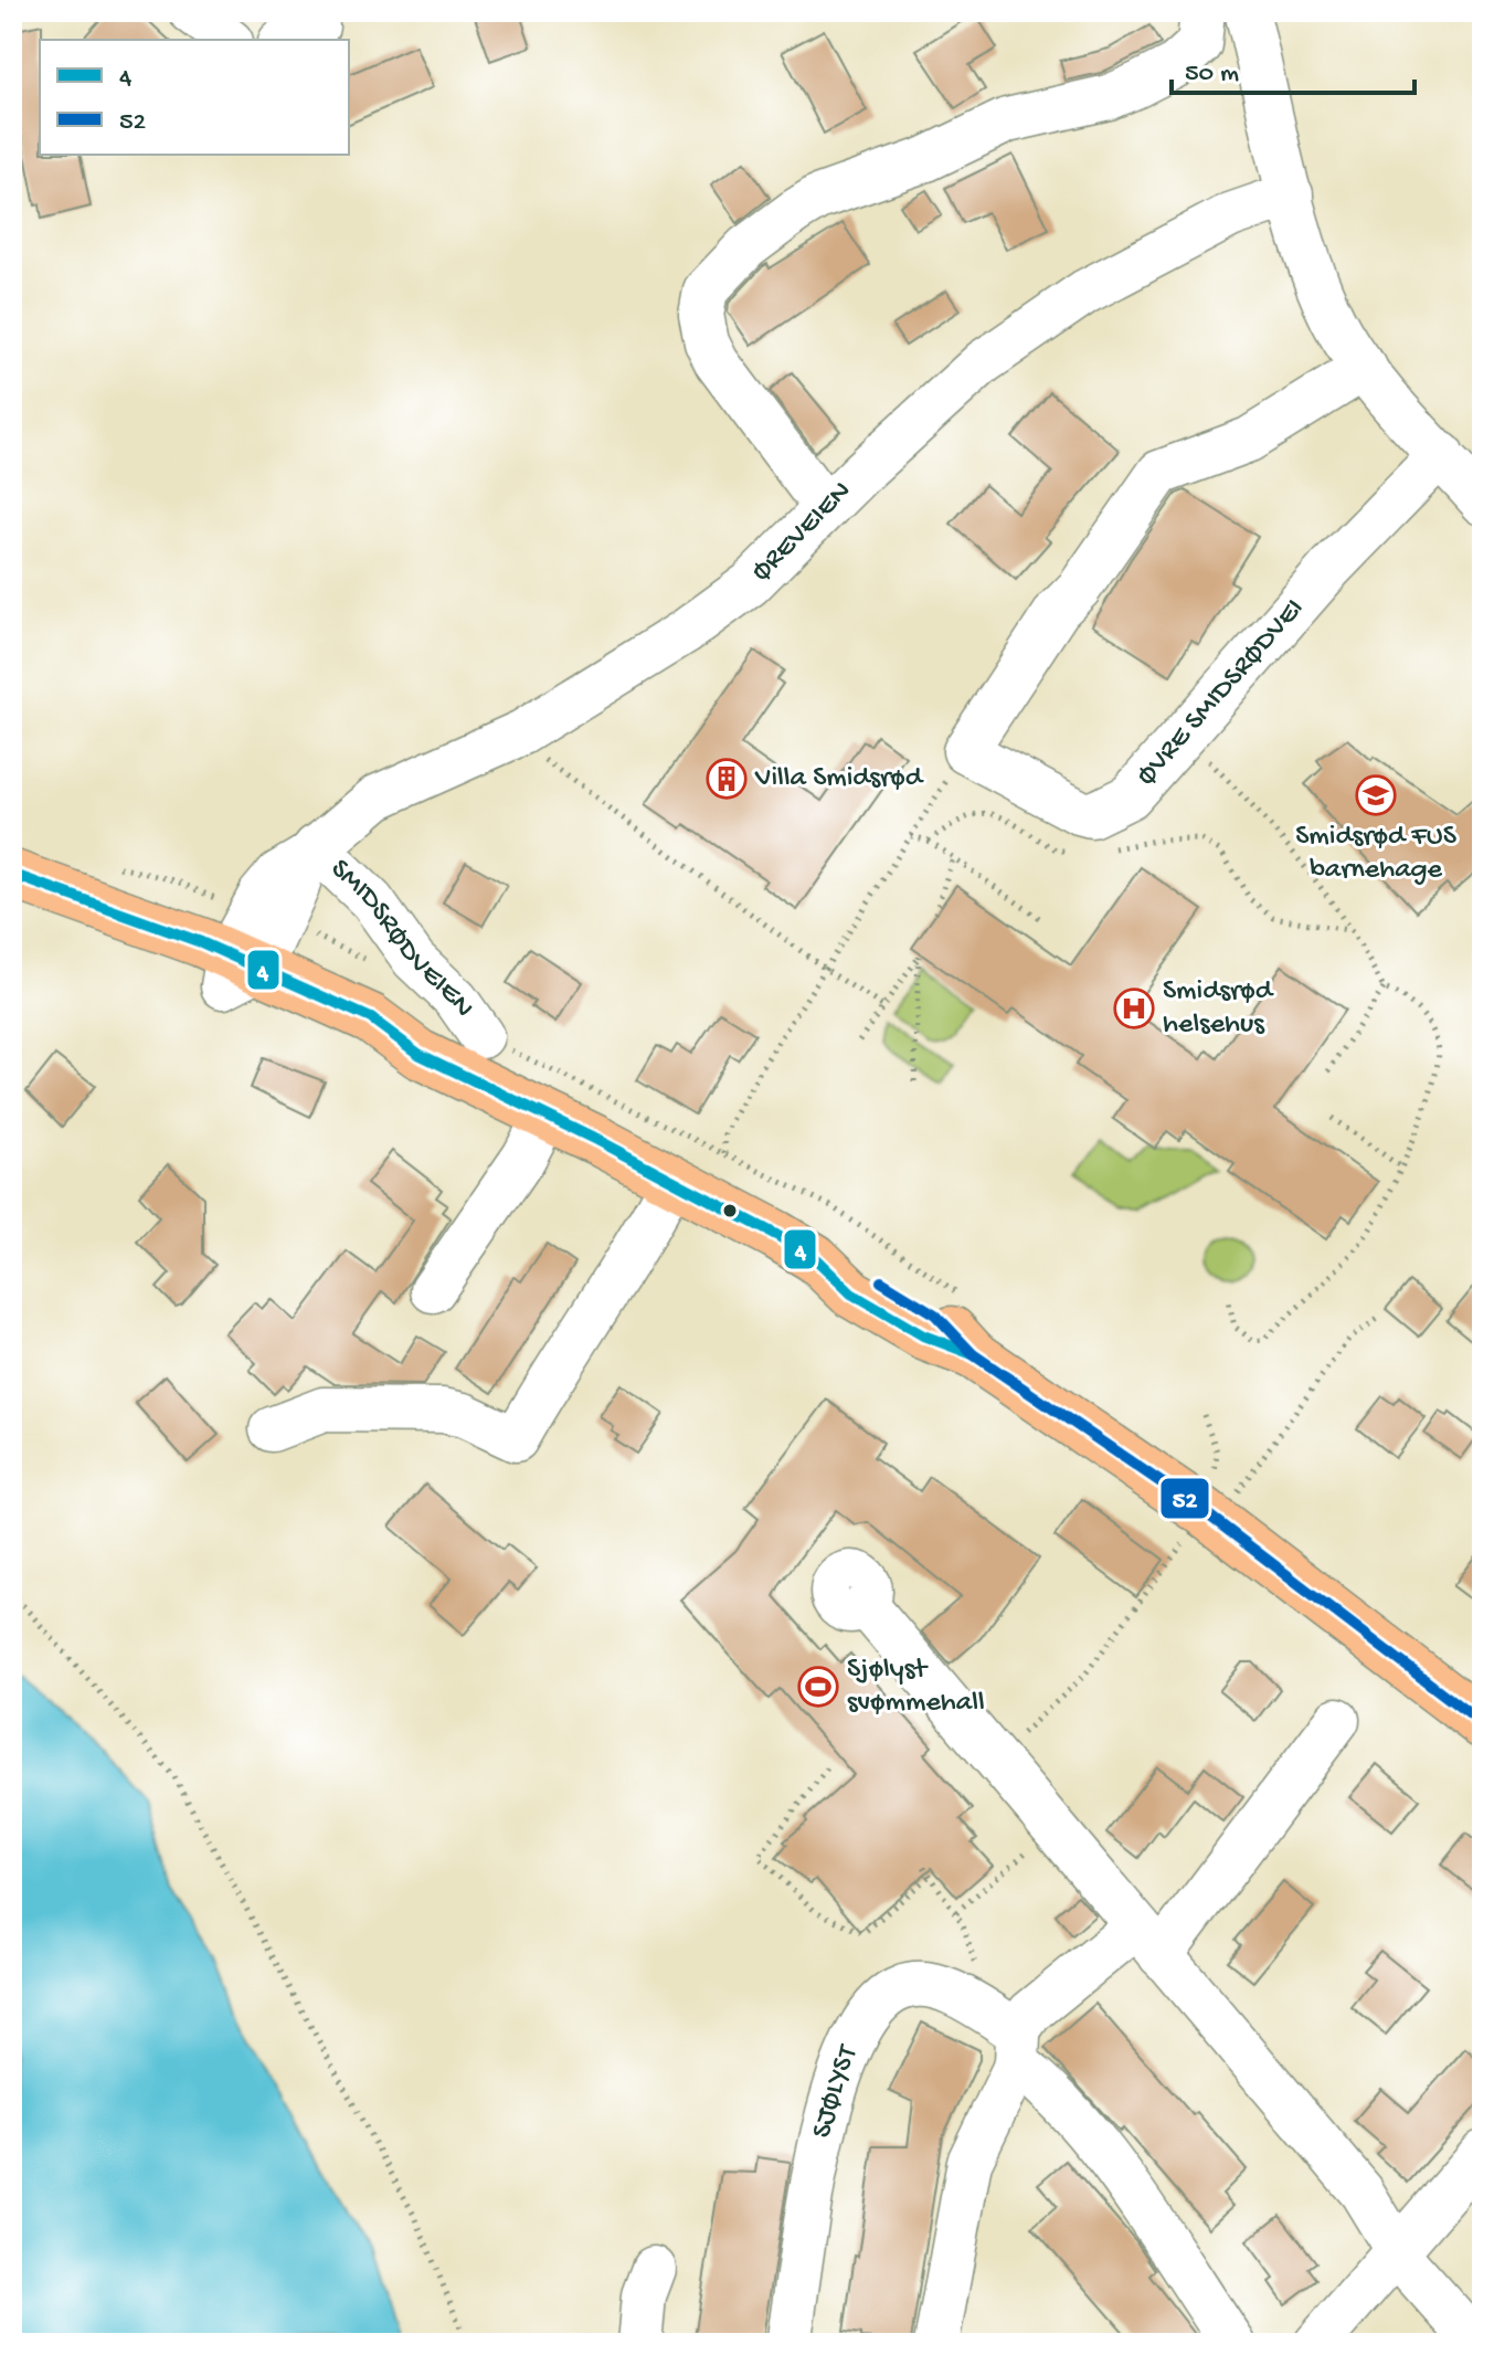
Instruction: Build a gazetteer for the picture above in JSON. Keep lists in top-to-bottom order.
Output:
{
  "streets": {
    "main road": ["SMIDSRØDVEIEN"],
    "street": ["ØREVEIEN", "ØVRE SMIDSRØDVEI", "SJØLYST"]
  },
  "crossings": [
    ["ØREVEIEN", "SMIDSRØDVEIEN"]
  ],
  "places": {
    "building": ["Villa Smidsrød"],
    "school or university": ["Smidsrød FUS barnehage"],
    "hospital": ["Smidsrød helsehus"],
    "sports": ["Sjølyst svømmehall"]
  },
  "lines": ["transit line 4", "transit line 52"],
  "legend": ["4", "52"],
  "scale_bar": "50 m"
}
